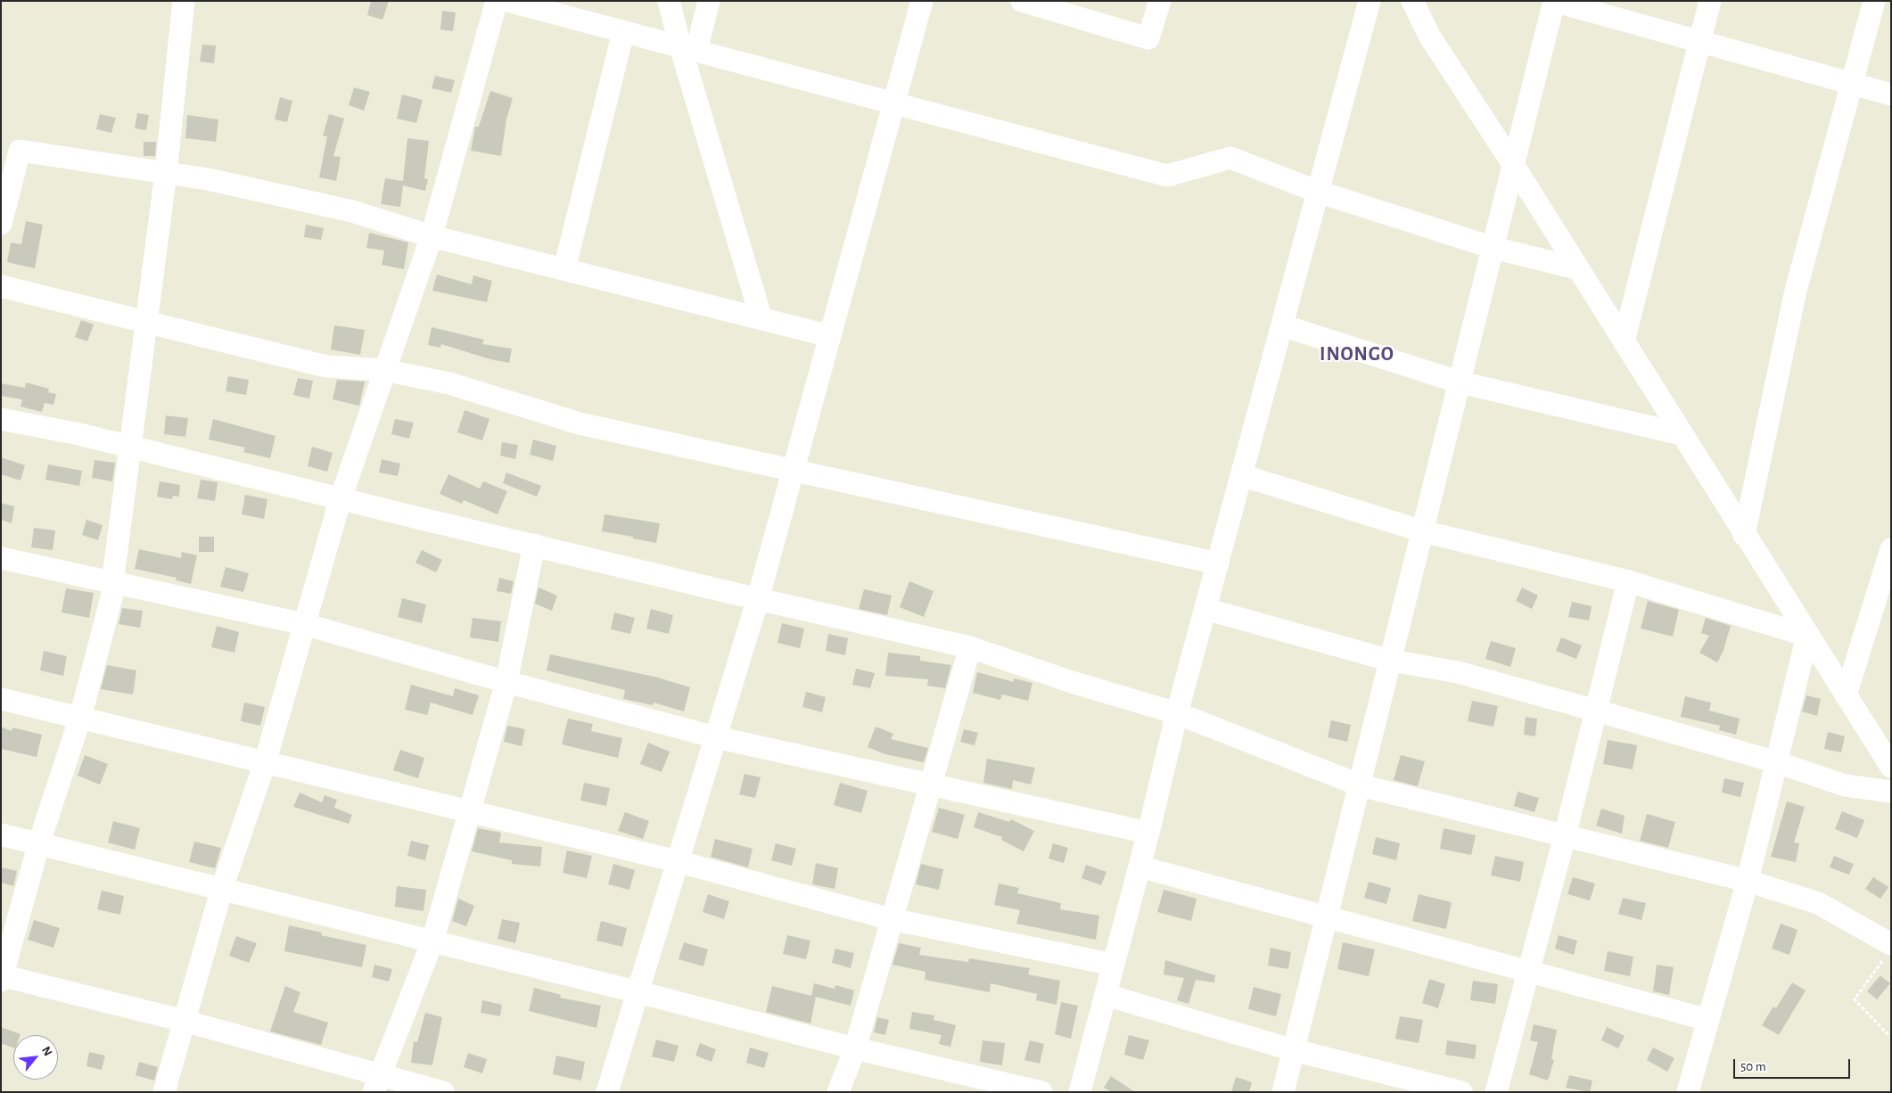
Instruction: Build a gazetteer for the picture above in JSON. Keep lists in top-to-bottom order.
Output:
{
  "districts": ["INONGO"],
  "scale_bar": "50 m",
  "north": "top right"
}
